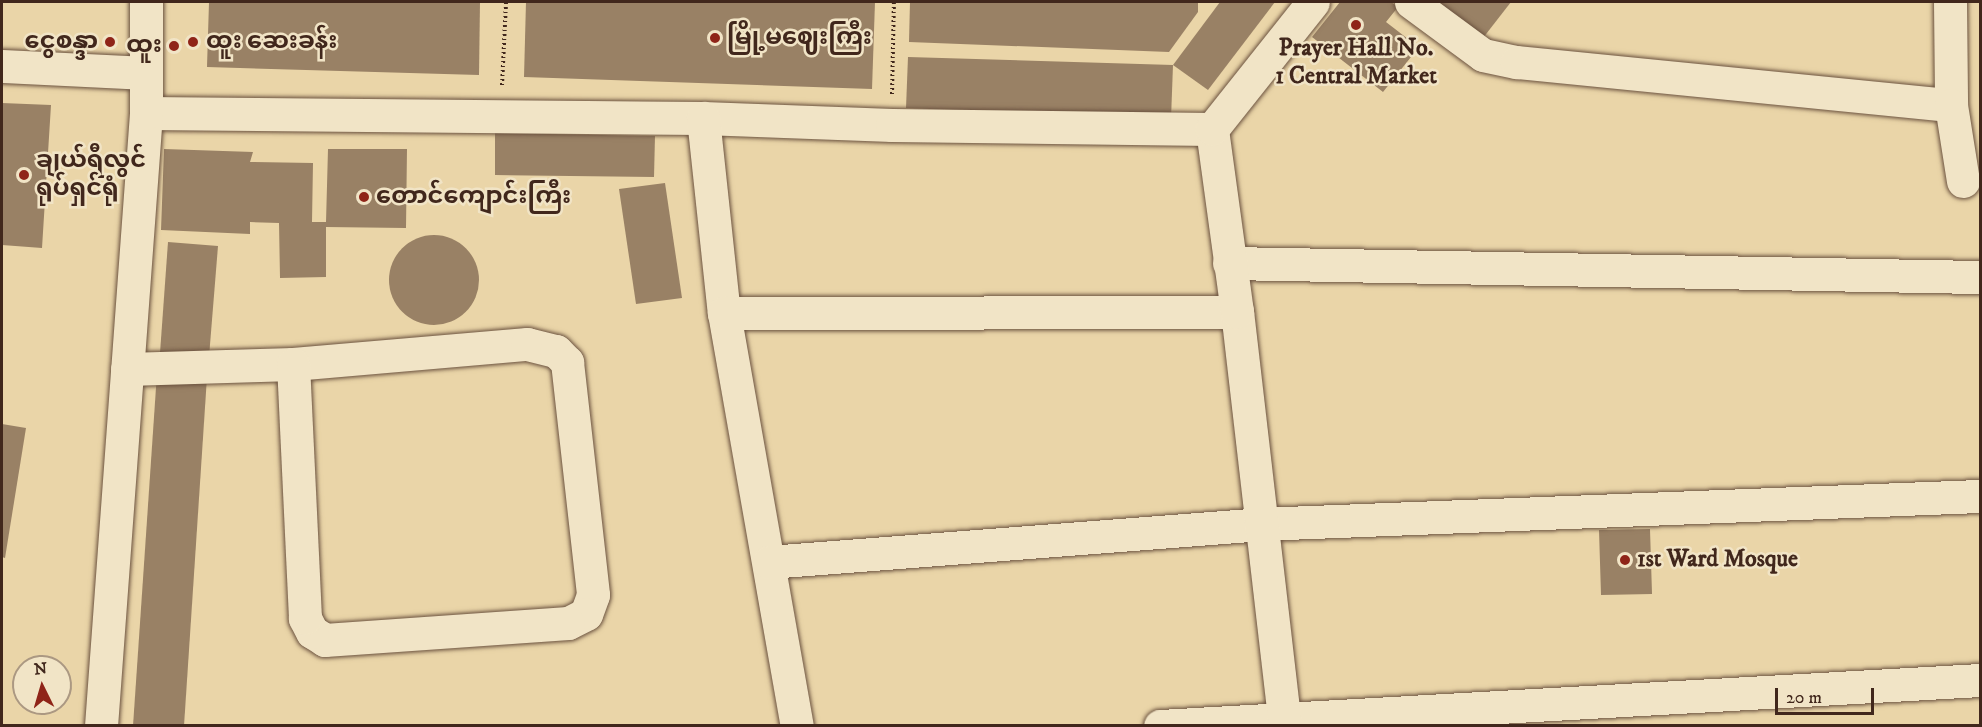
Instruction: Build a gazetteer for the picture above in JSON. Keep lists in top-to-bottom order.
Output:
{
  "places": [
    "Prayer Hall No. 1 Central Market",
    "မြို့မဈေးကြီး",
    "ငွေစန္ဒာ",
    "ထူး ဆေးခန်း",
    "ထူး",
    "ချယ်ရီလွင် ရုပ်ရှင်ရုံ",
    "တောင်ကျောင်းကြီး",
    "1st Ward Mosque"
  ],
  "scale_bar": "20 m",
  "north": "top"
}
